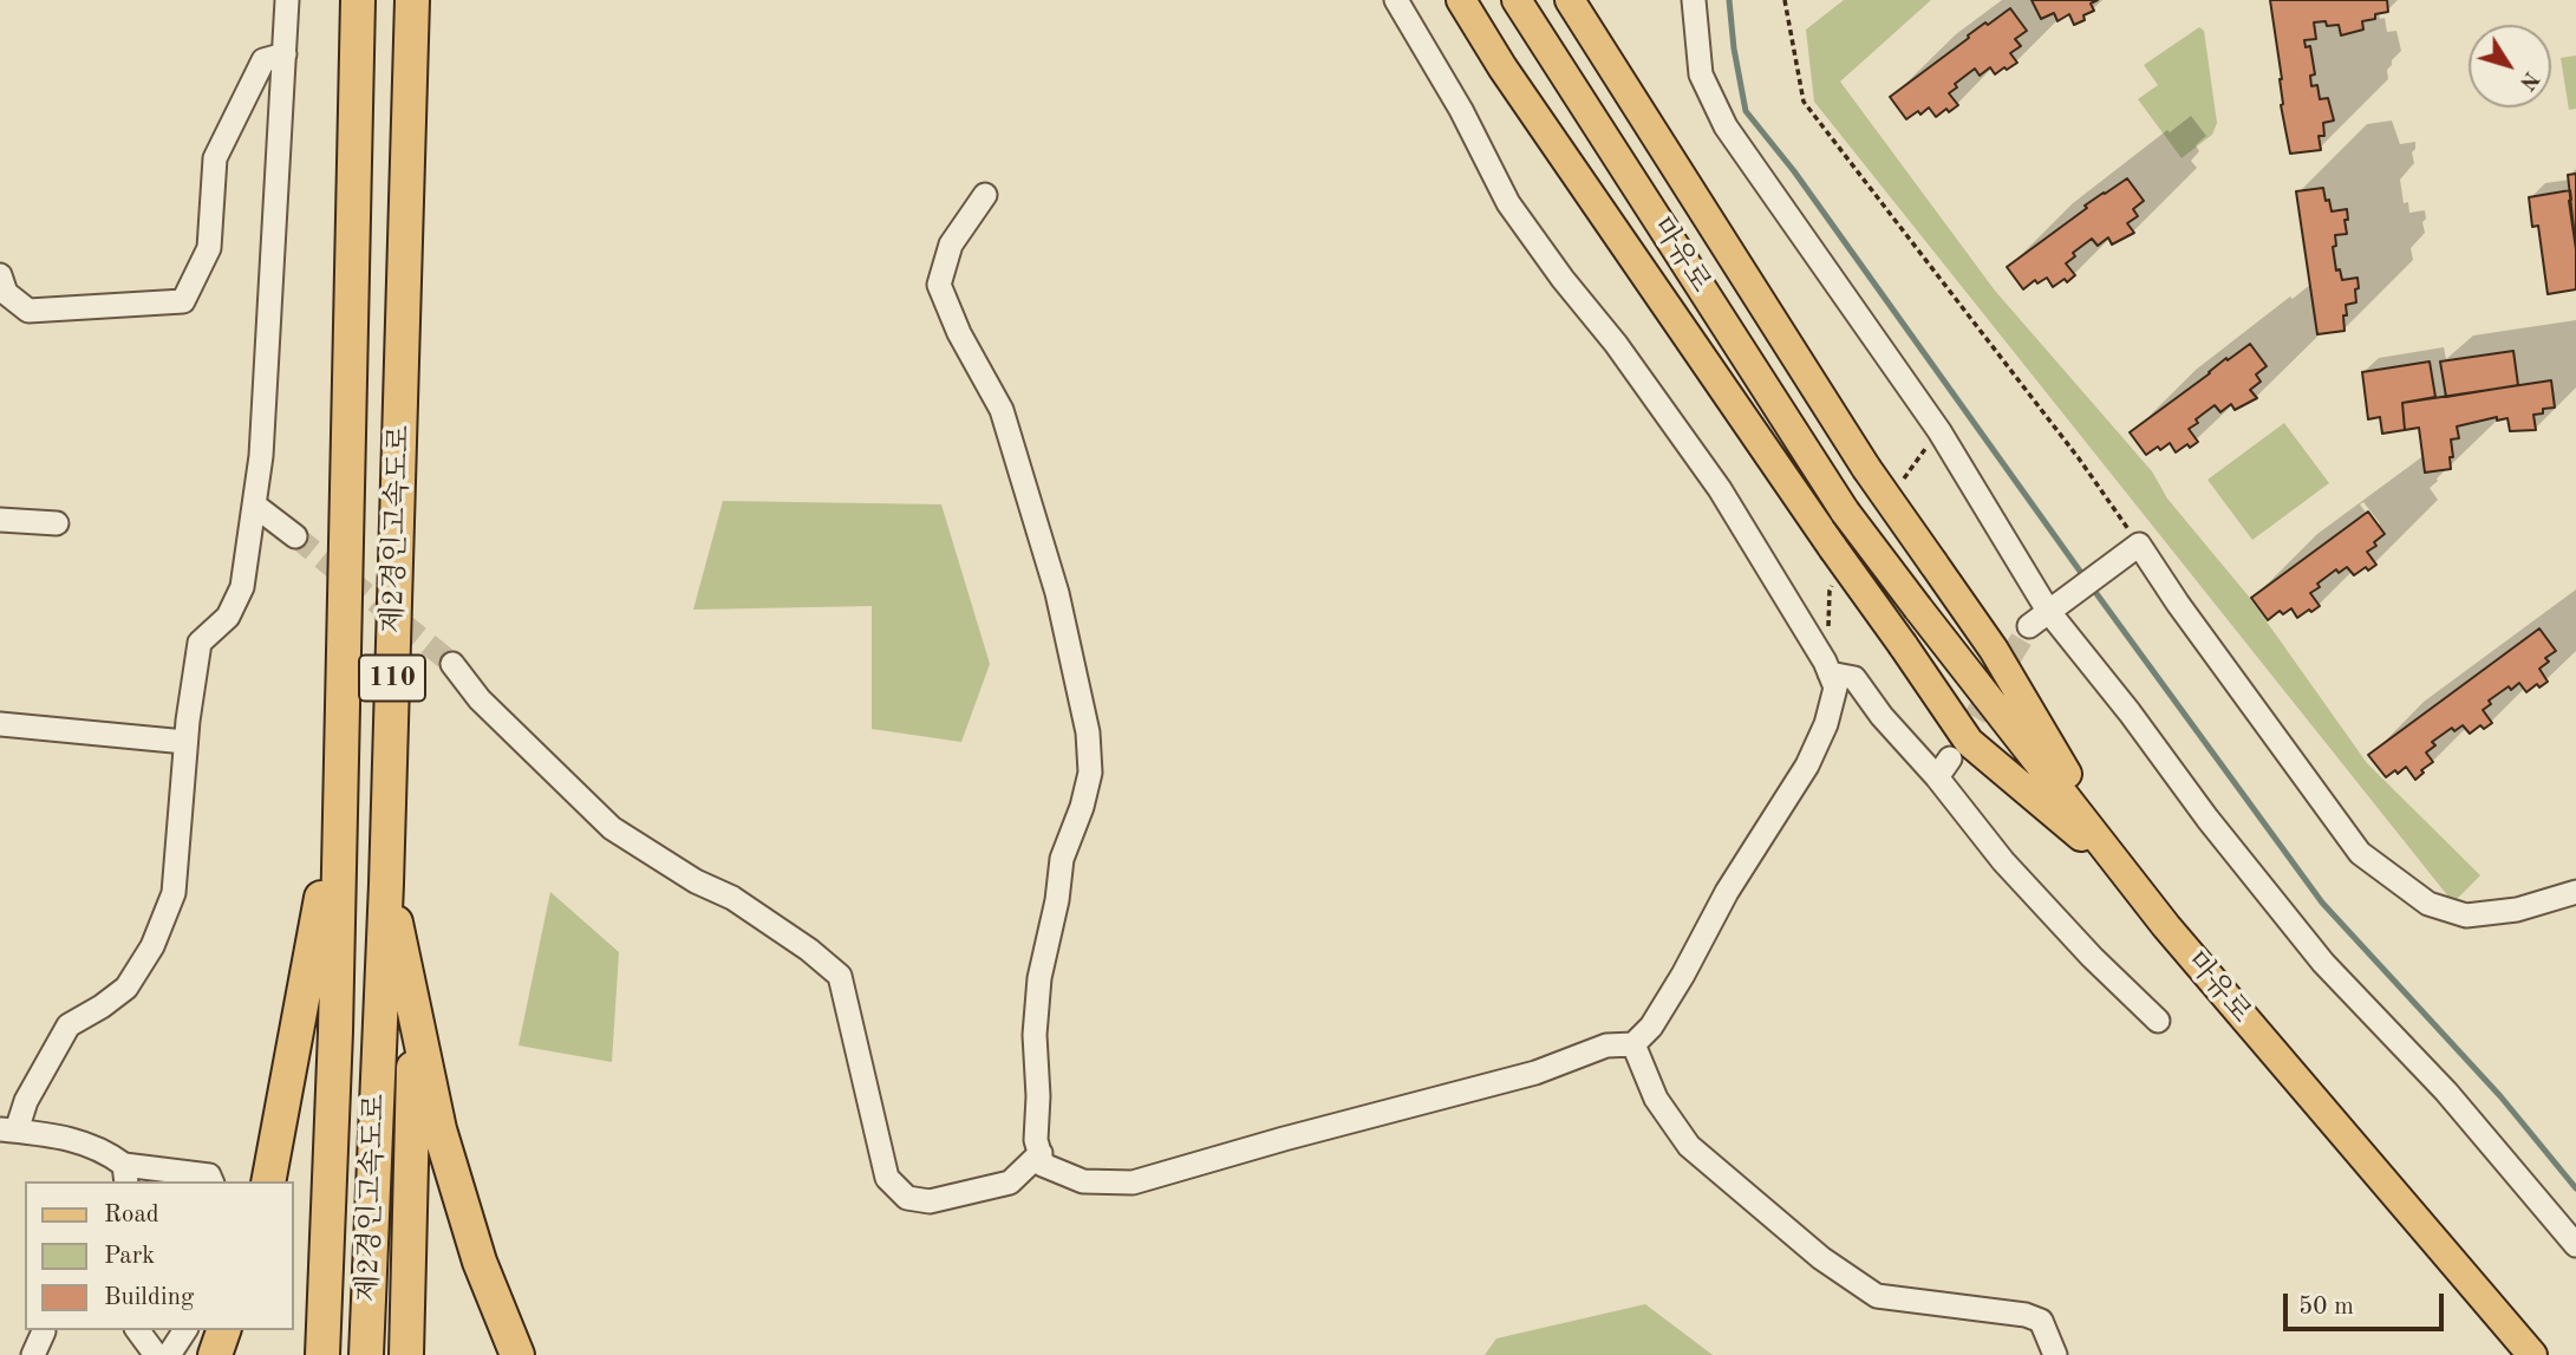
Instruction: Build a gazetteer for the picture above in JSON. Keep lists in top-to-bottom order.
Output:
{
  "streets": {
    "highway": ["제2경인고속도로", "110"],
    "main road": ["마유로"]
  },
  "legend": ["Road", "Park", "Building"],
  "scale_bar": "50 m",
  "north": "bottom right"
}
